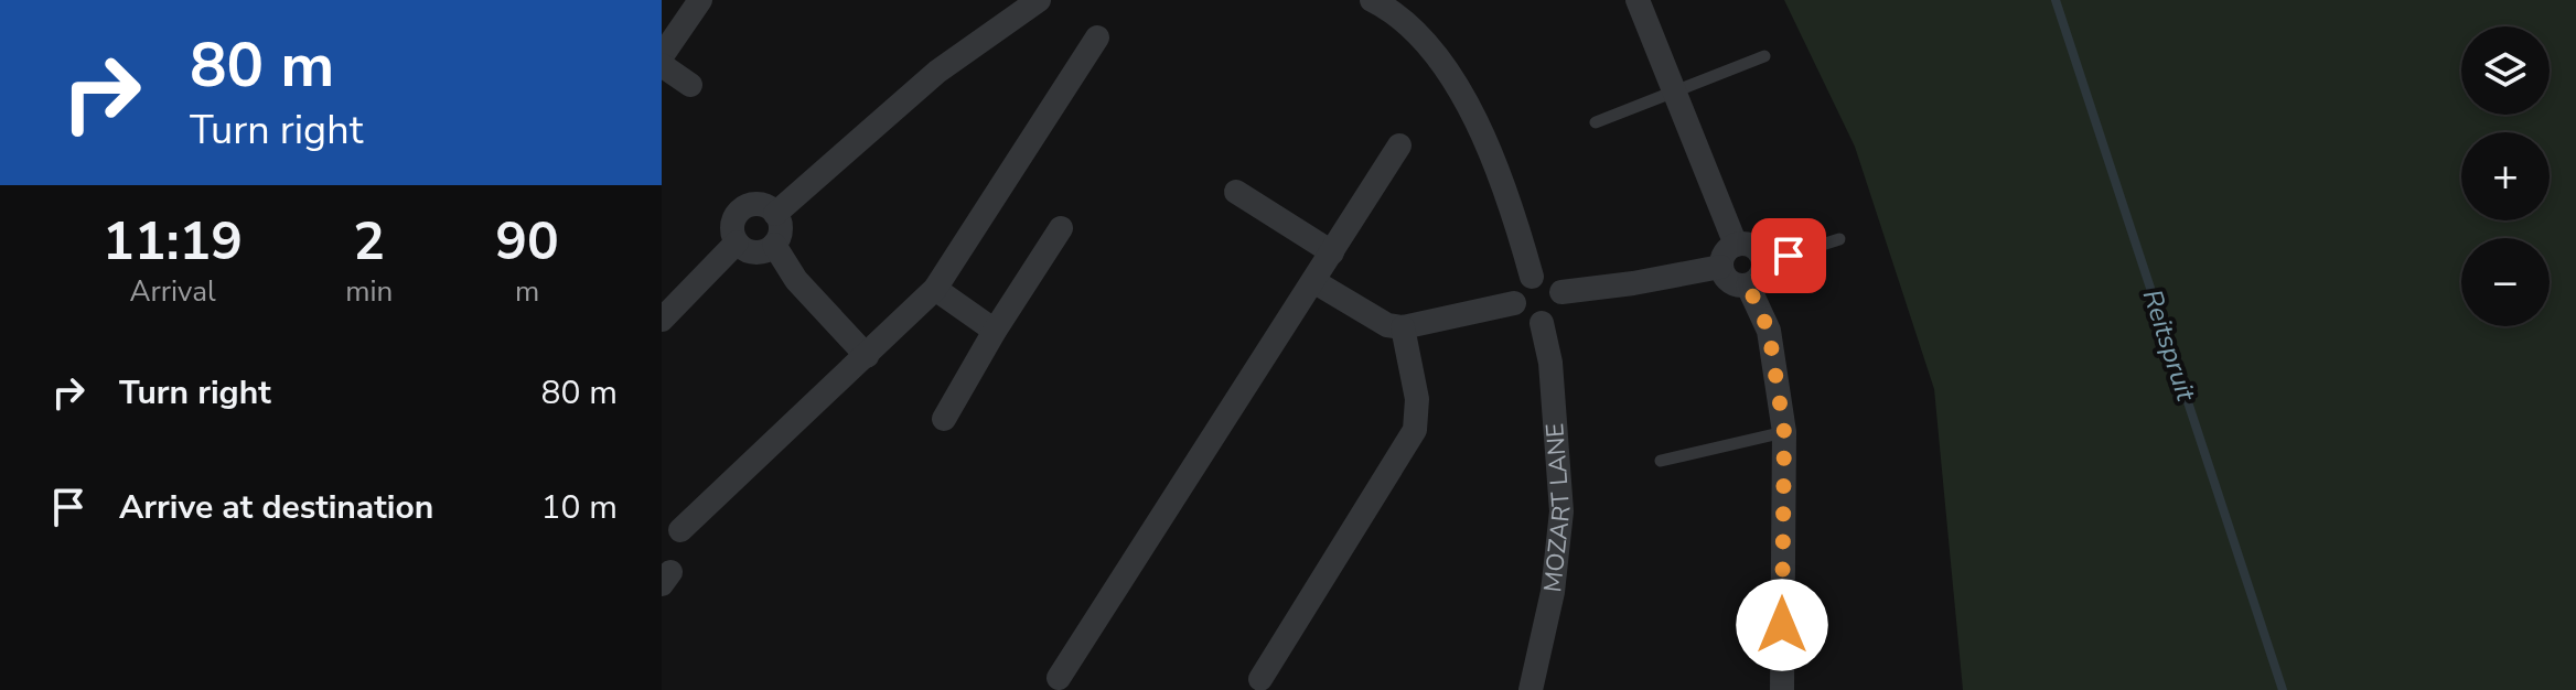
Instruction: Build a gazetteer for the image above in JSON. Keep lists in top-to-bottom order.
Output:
{
  "streets": {
    "street": ["MOZART LANE"]
  },
  "water": ["Reitspruit"],
  "page": {
    "turn": ["80 m", "Turn right"],
    "map_buttons": ["+", "−"],
    "eta": [
      "11:19",
      "Arrival",
      "2",
      "min",
      "90",
      "m"
    ],
    "list": [
      {
        "name": "Turn right",
        "value": "80 m"
      },
      {
        "name": "Arrive at destination",
        "value": "10 m"
      }
    ]
  }
}
